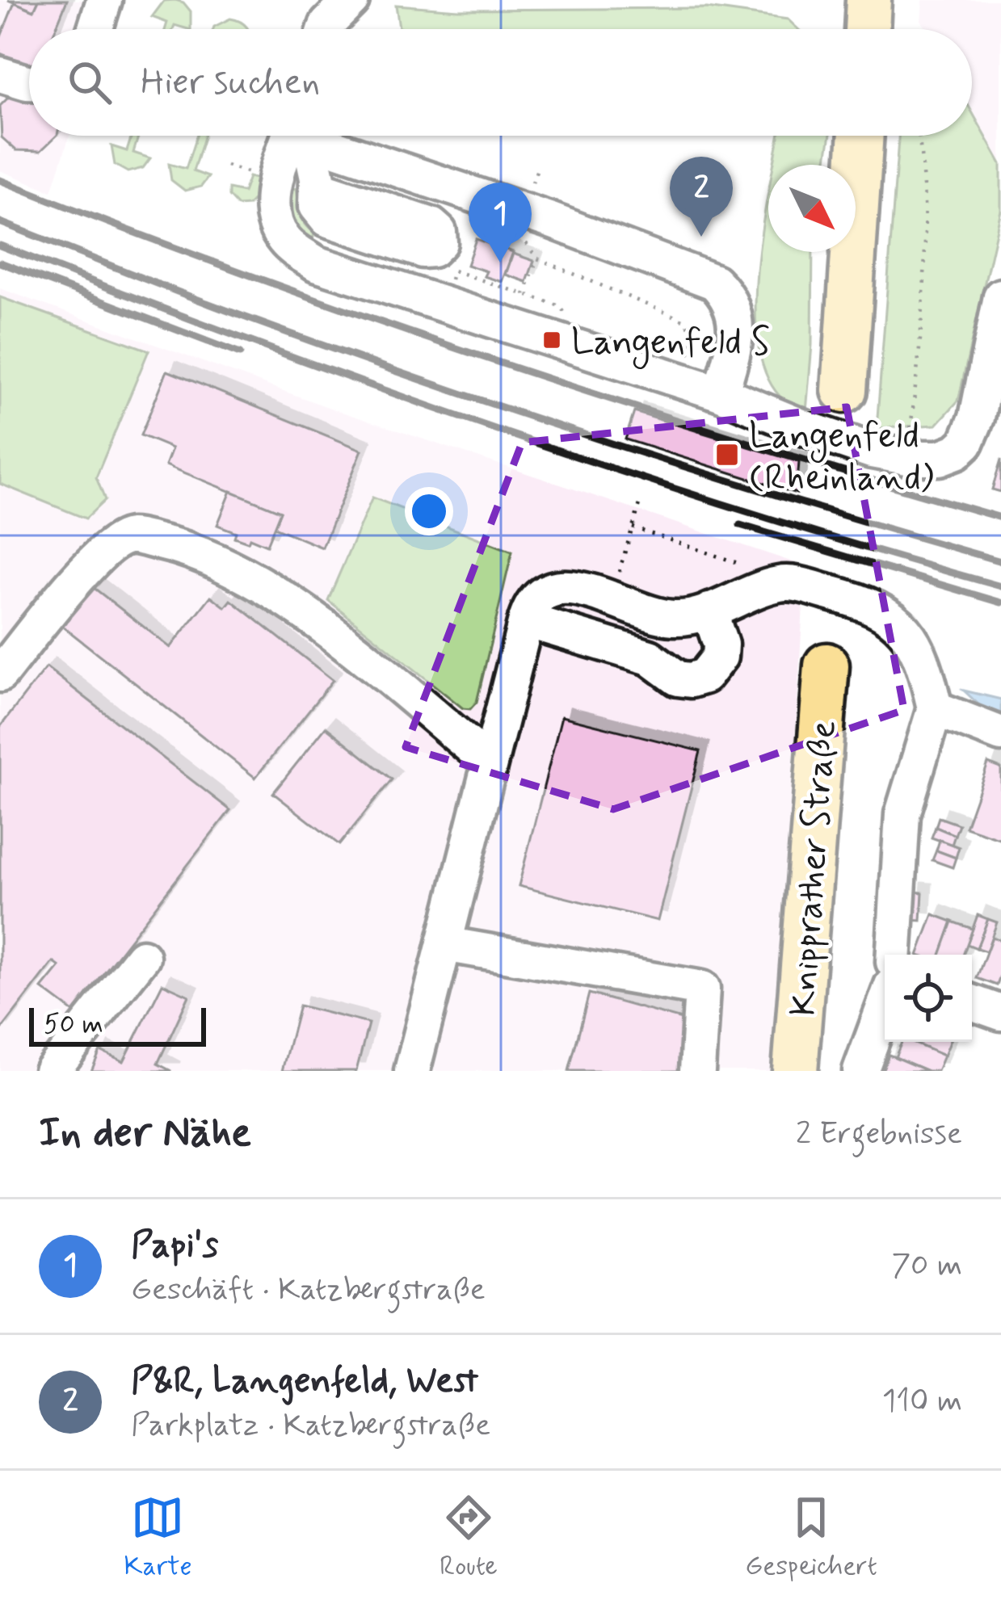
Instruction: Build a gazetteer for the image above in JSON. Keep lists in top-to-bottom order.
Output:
{
  "streets": {
    "main road": ["Knipprather Straße"]
  },
  "places": {
    "transit": ["Langenfeld S", "Langenfeld (Rheinland)"]
  },
  "scale_bar": "50 m",
  "north": "bottom right",
  "page": {
    "search": "Hier suchen",
    "pins": ["2", "1"],
    "scale": "50 m",
    "heading": ["In der Nähe", "2 Ergebnisse"],
    "list": [
      {
        "mark": "1",
        "name": "Papi's",
        "note": "Geschäft · Katzbergstraße",
        "value": "70 m"
      },
      {
        "mark": "2",
        "name": "P&R, Langenfeld, West",
        "note": "Parkplatz · Katzbergstraße",
        "value": "110 m"
      }
    ],
    "nav": ["Karte", "Route", "Gespeichert"]
  }
}
